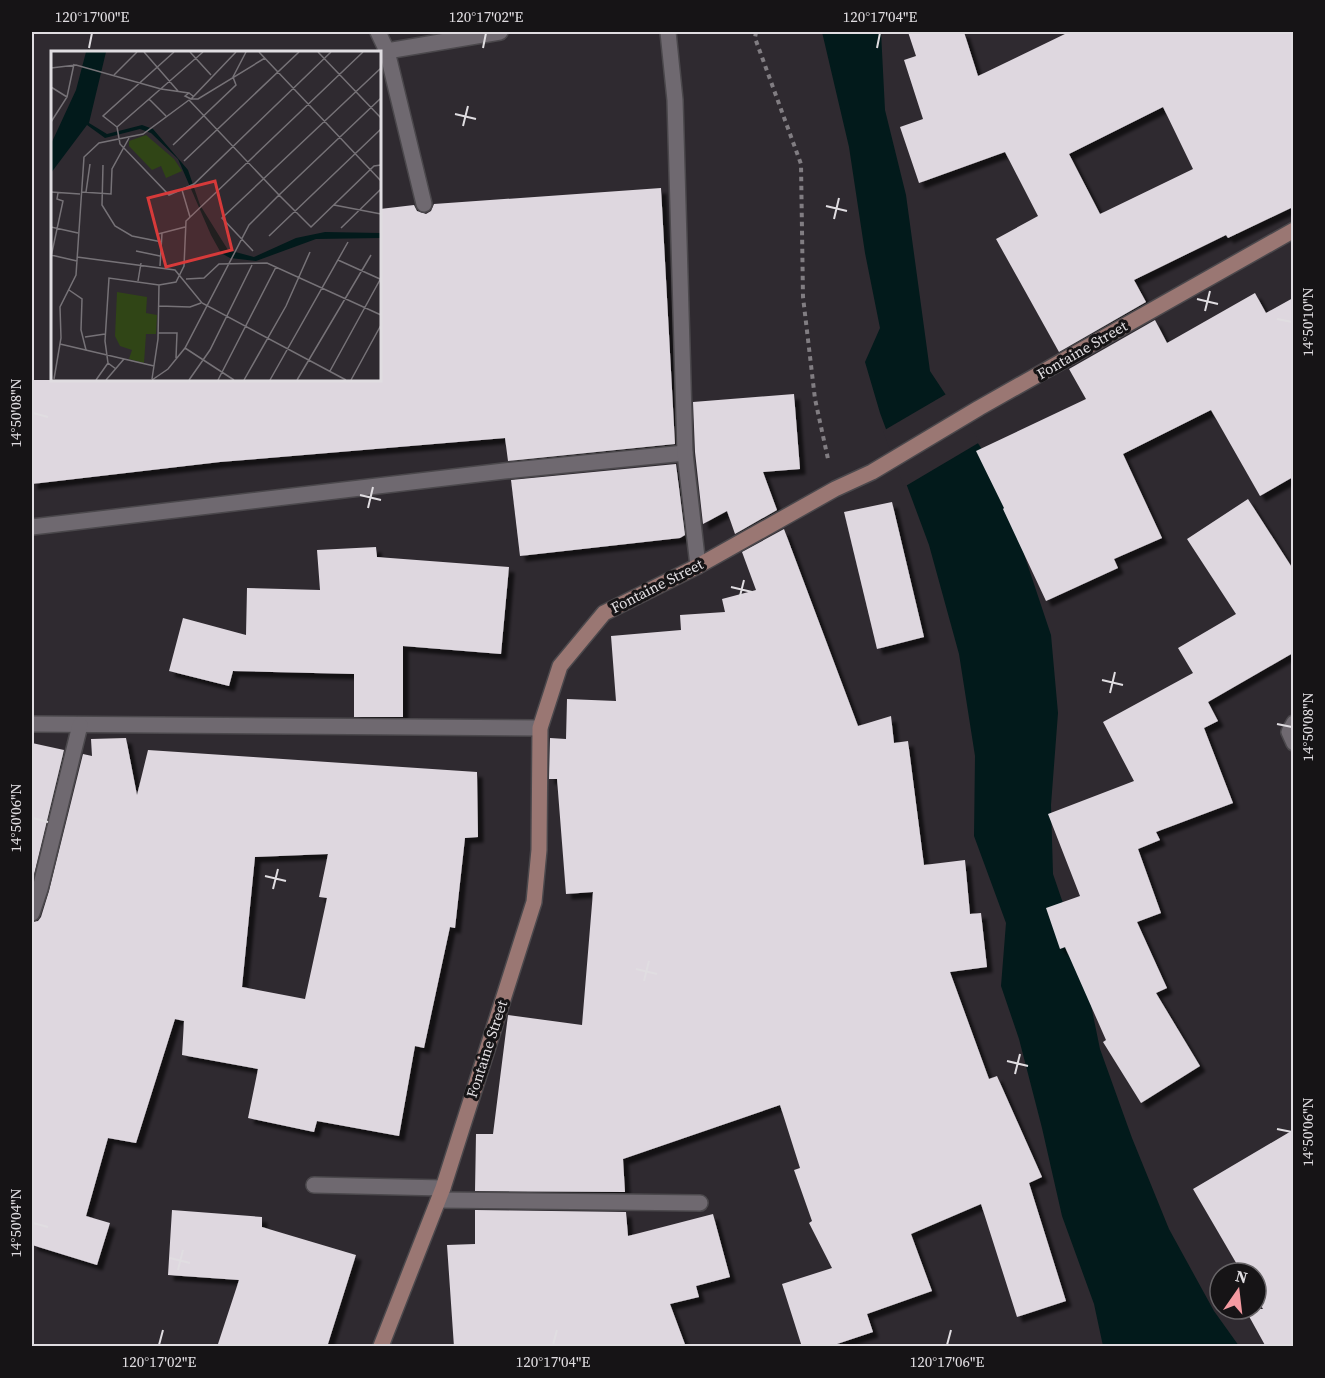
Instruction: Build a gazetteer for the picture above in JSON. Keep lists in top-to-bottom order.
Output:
{
  "streets": {
    "street": ["Fontaine Street"]
  },
  "north": "top",
  "coordinates": [
    "120°17'00\"E",
    "120°17'02\"E",
    "120°17'04\"E",
    "14°50'10\"N",
    "14°50'08\"N",
    "14°50'06\"N",
    "14°50'04\"N",
    "120°17'06\"E"
  ]
}
